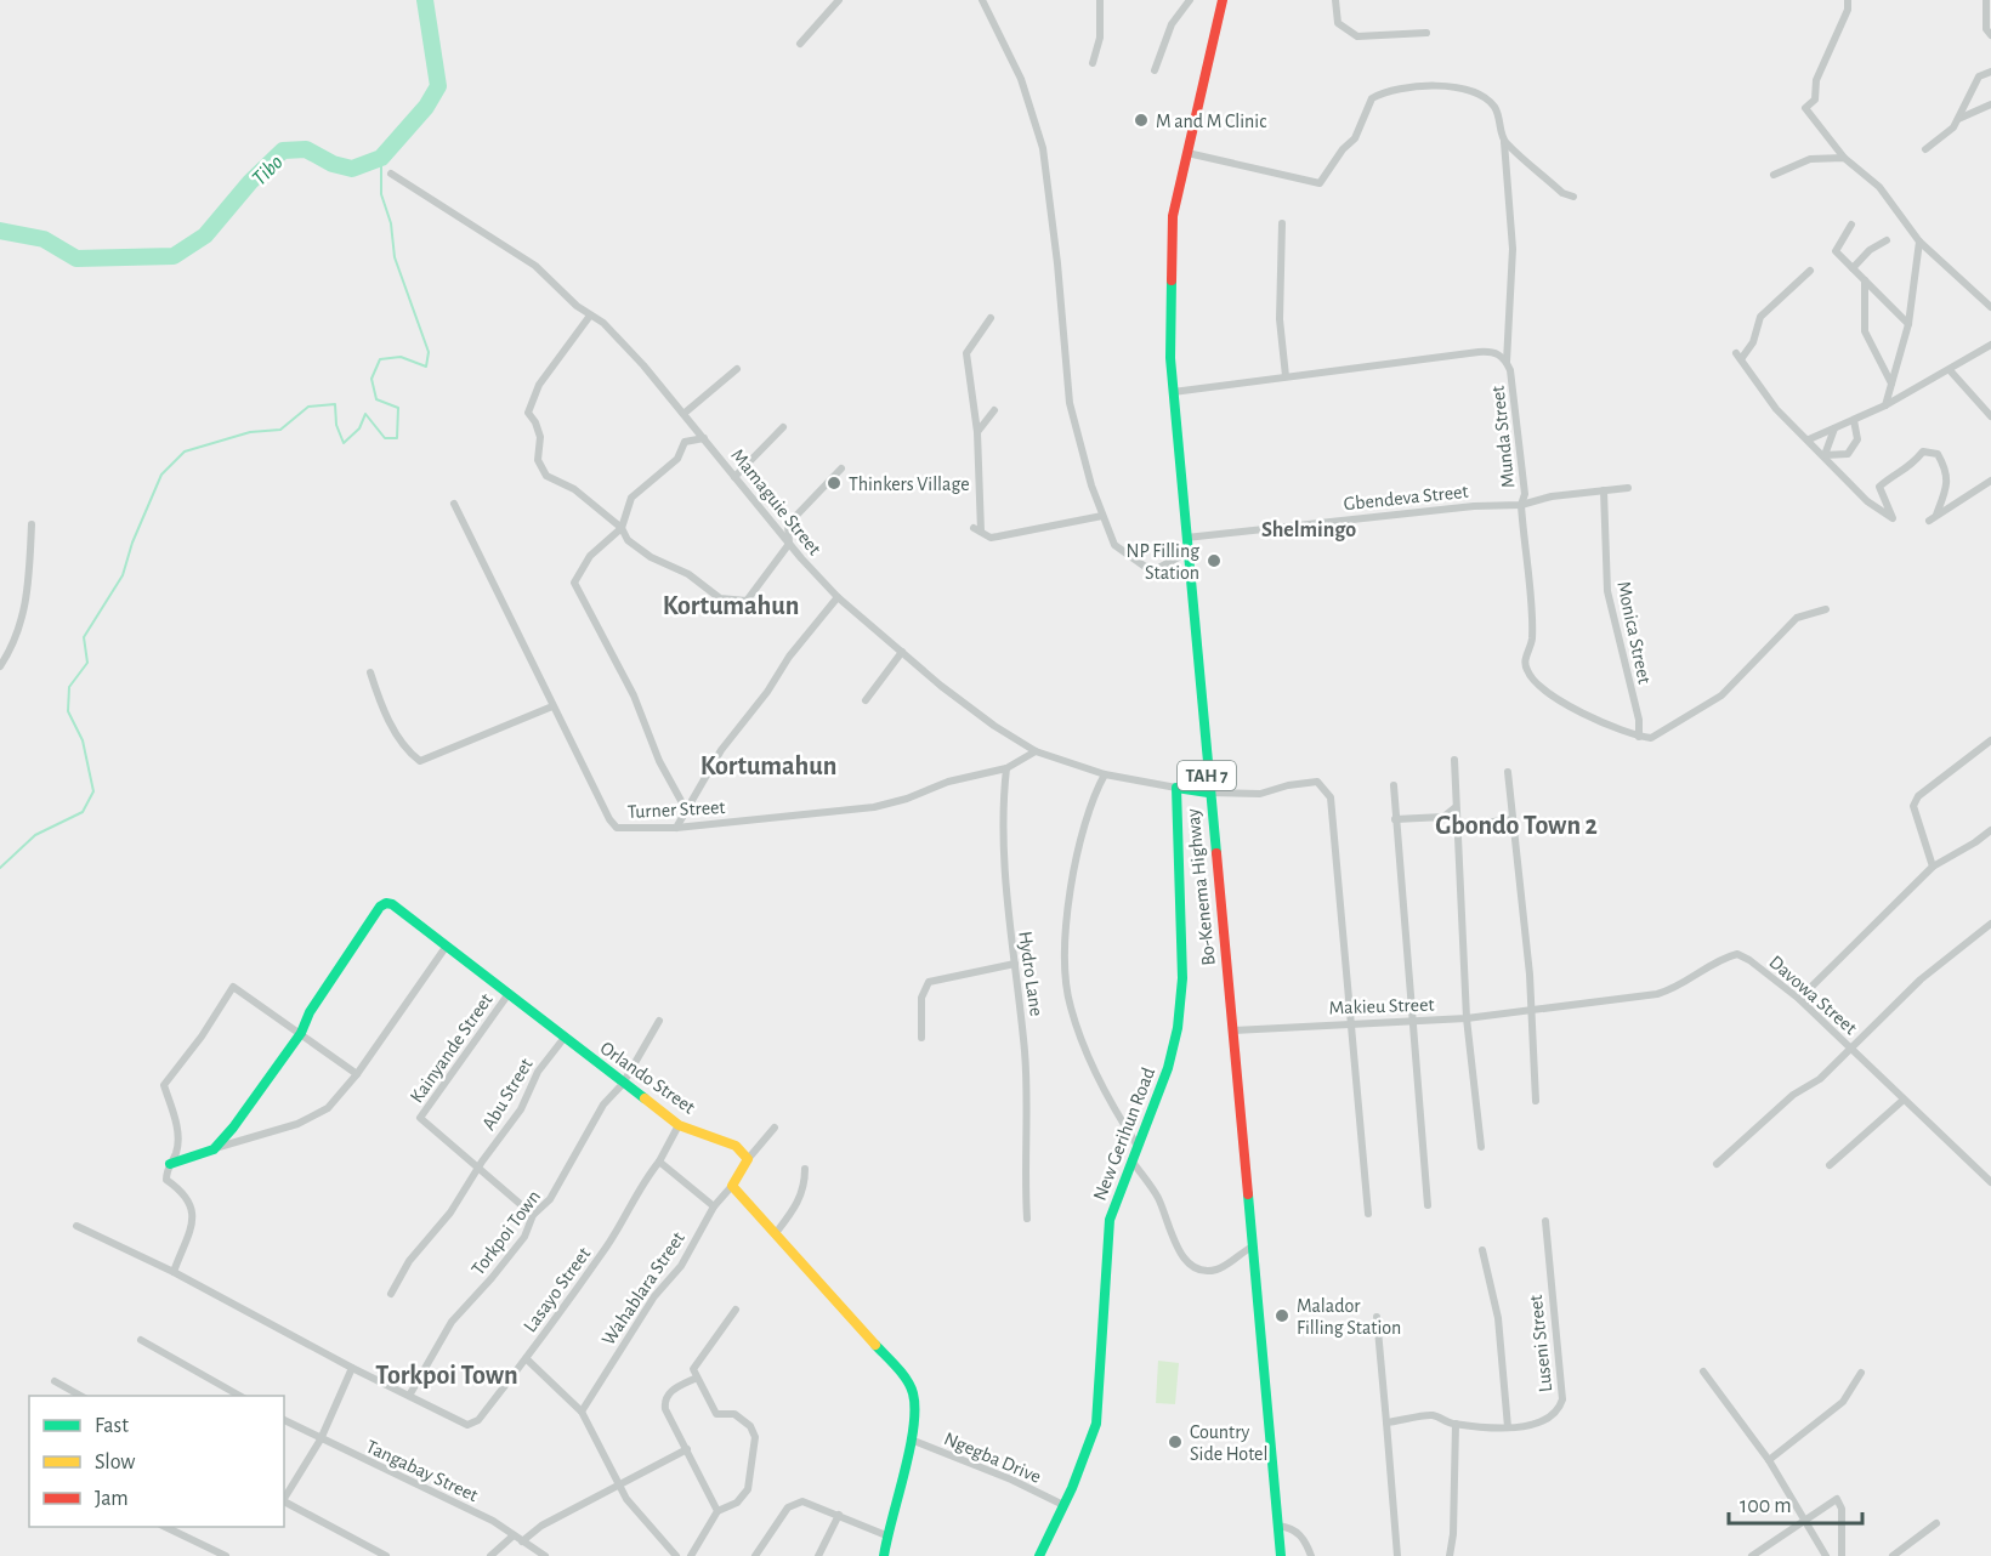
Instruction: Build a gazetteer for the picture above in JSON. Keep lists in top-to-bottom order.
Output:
{
  "streets": {
    "main road": [
      "TAH 7",
      "Bo-Kenema Highway",
      "Orlando Street",
      "New Gerihun Road"
    ],
    "street": [
      "Munda Street",
      "Gbendeva Street",
      "Mamaguie Street",
      "Monica Street",
      "Turner Street",
      "Hydro Lane",
      "Davowa Street",
      "Makieu Street",
      "Kainyande Street",
      "Abu Street",
      "Torkpoi Town",
      "Wahablara Street",
      "Lasayo Street",
      "Luseni Street",
      "Ngegba Drive",
      "Tangabay Street"
    ]
  },
  "crossings": [
    ["Munda Street", "Gbendeva Street"],
    ["Munda Street", "Monica Street"],
    ["Munda Street", "Bo-Kenema Highway"],
    ["Gbendeva Street", "Monica Street"],
    ["Gbendeva Street", "Bo-Kenema Highway"],
    ["Mamaguie Street", "New Gerihun Road"],
    ["Turner Street", "Hydro Lane"],
    ["Bo-Kenema Highway", "Makieu Street"],
    ["Davowa Street", "Makieu Street"],
    ["Kainyande Street", "Orlando Street"],
    ["Kainyande Street", "Abu Street"],
    ["Orlando Street", "Abu Street"],
    ["Orlando Street", "Torkpoi Town"],
    ["Orlando Street", "Lasayo Street"],
    ["New Gerihun Road", "Ngegba Drive"],
    ["Torkpoi Town", "Lasayo Street"]
  ],
  "districts": [
    "Shelmingo",
    "Kortumahun",
    "Kortumahun",
    "Gbondo Town 2",
    "Torkpoi Town"
  ],
  "water": ["Tibo"],
  "places": [
    "M and M Clinic",
    "Thinkers Village",
    "NP Filling Station",
    "Malador Filling Station",
    "Country Side Hotel"
  ],
  "legend": ["Fast", "Slow", "Jam"],
  "scale_bar": "100 m"
}
